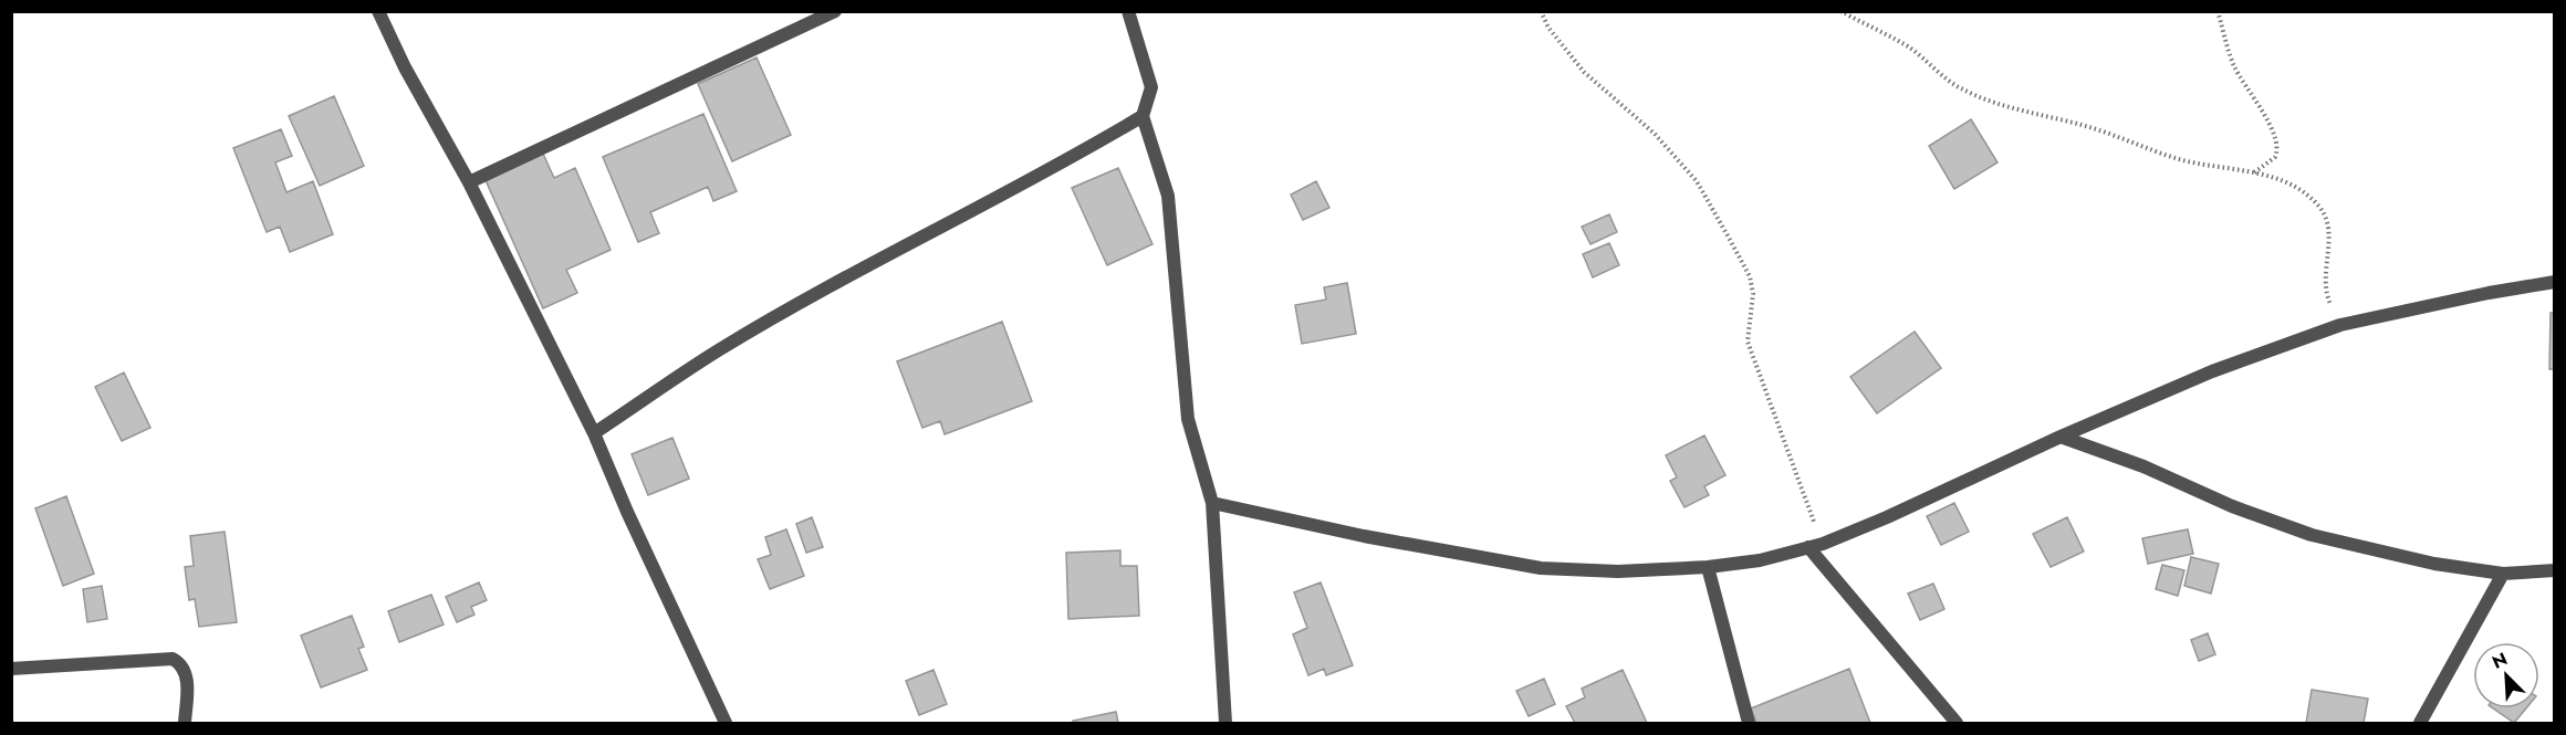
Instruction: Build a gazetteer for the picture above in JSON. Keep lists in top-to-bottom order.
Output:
{
  "north": "top left"
}
